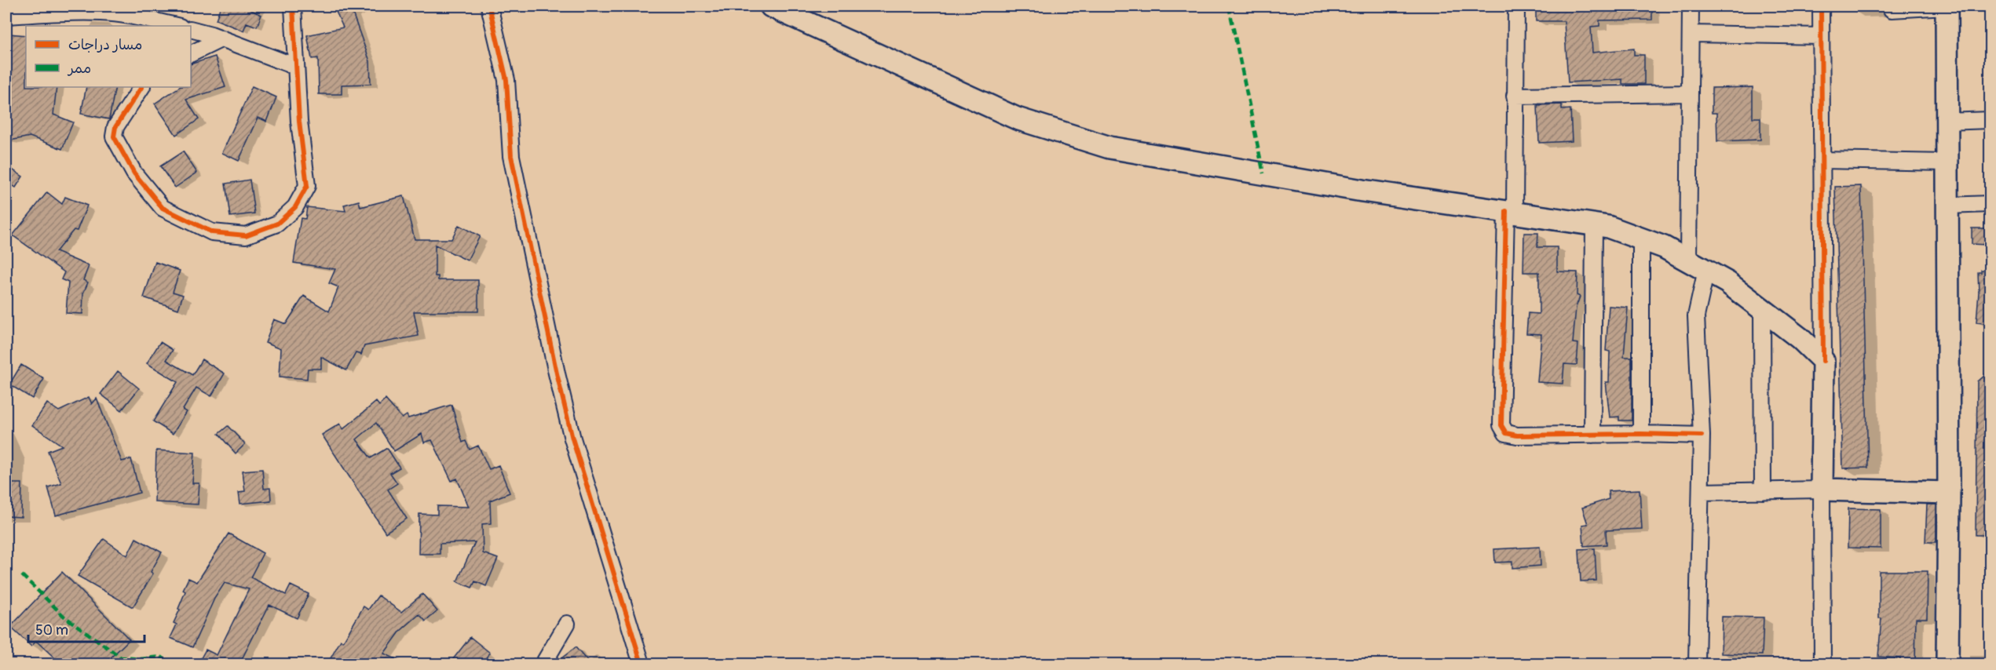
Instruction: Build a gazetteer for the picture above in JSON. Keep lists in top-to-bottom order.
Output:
{
  "legend": ["مسار دراجات", "ممر"],
  "scale_bar": "50 m"
}
